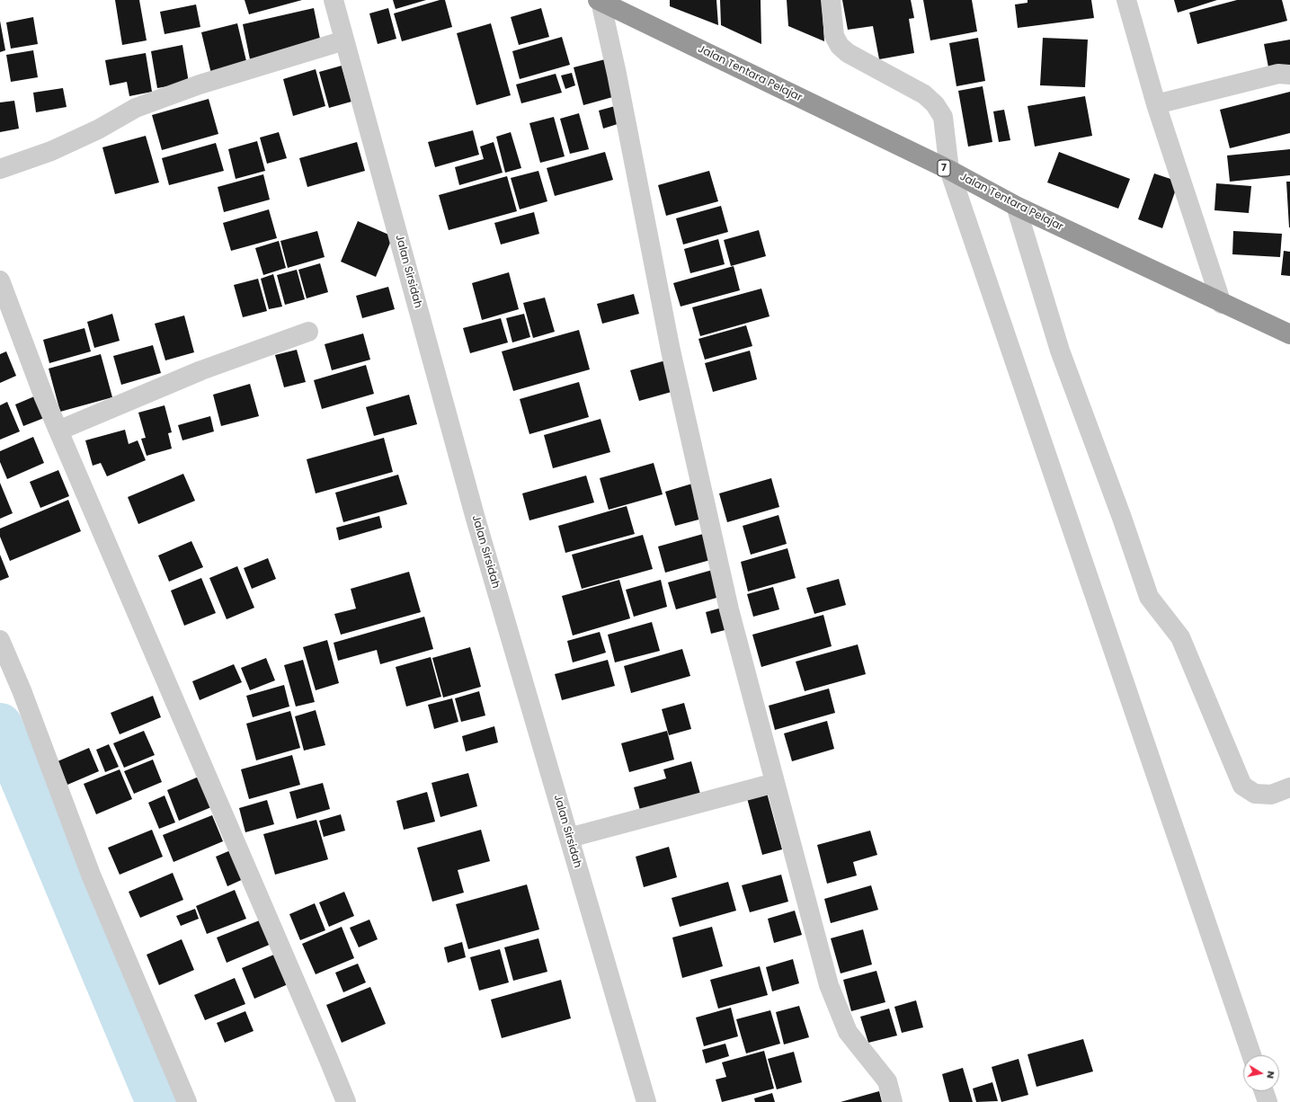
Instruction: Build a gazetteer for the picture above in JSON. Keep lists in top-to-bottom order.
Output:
{
  "streets": {
    "highway": ["Jalan Tentara Pelajar", "7"],
    "street": ["Jalan Sirsidah"]
  },
  "north": "right"
}
